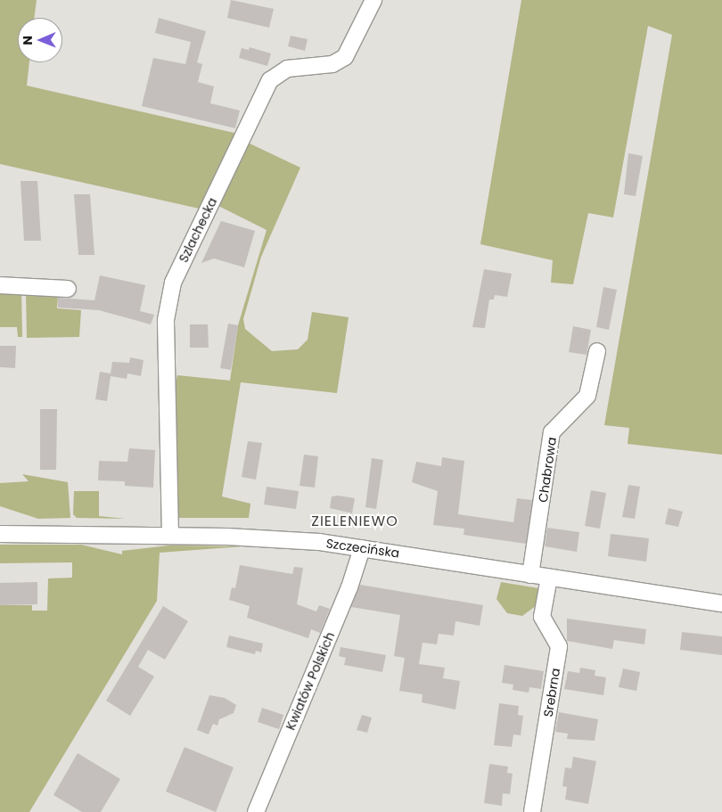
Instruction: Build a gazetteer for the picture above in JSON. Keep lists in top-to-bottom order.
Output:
{
  "streets": {
    "street": [
      "Szlachecka",
      "Chabrowa",
      "Szczecińska",
      "Kwiatów Polskich",
      "Srebrna"
    ]
  },
  "crossings": [
    ["Szlachecka", "Szczecińska"],
    ["Chabrowa", "Szczecińska"],
    ["Szczecińska", "Kwiatów Polskich"],
    ["Szczecińska", "Srebrna"]
  ],
  "districts": ["ZIELENIEWO"],
  "north": "left"
}
